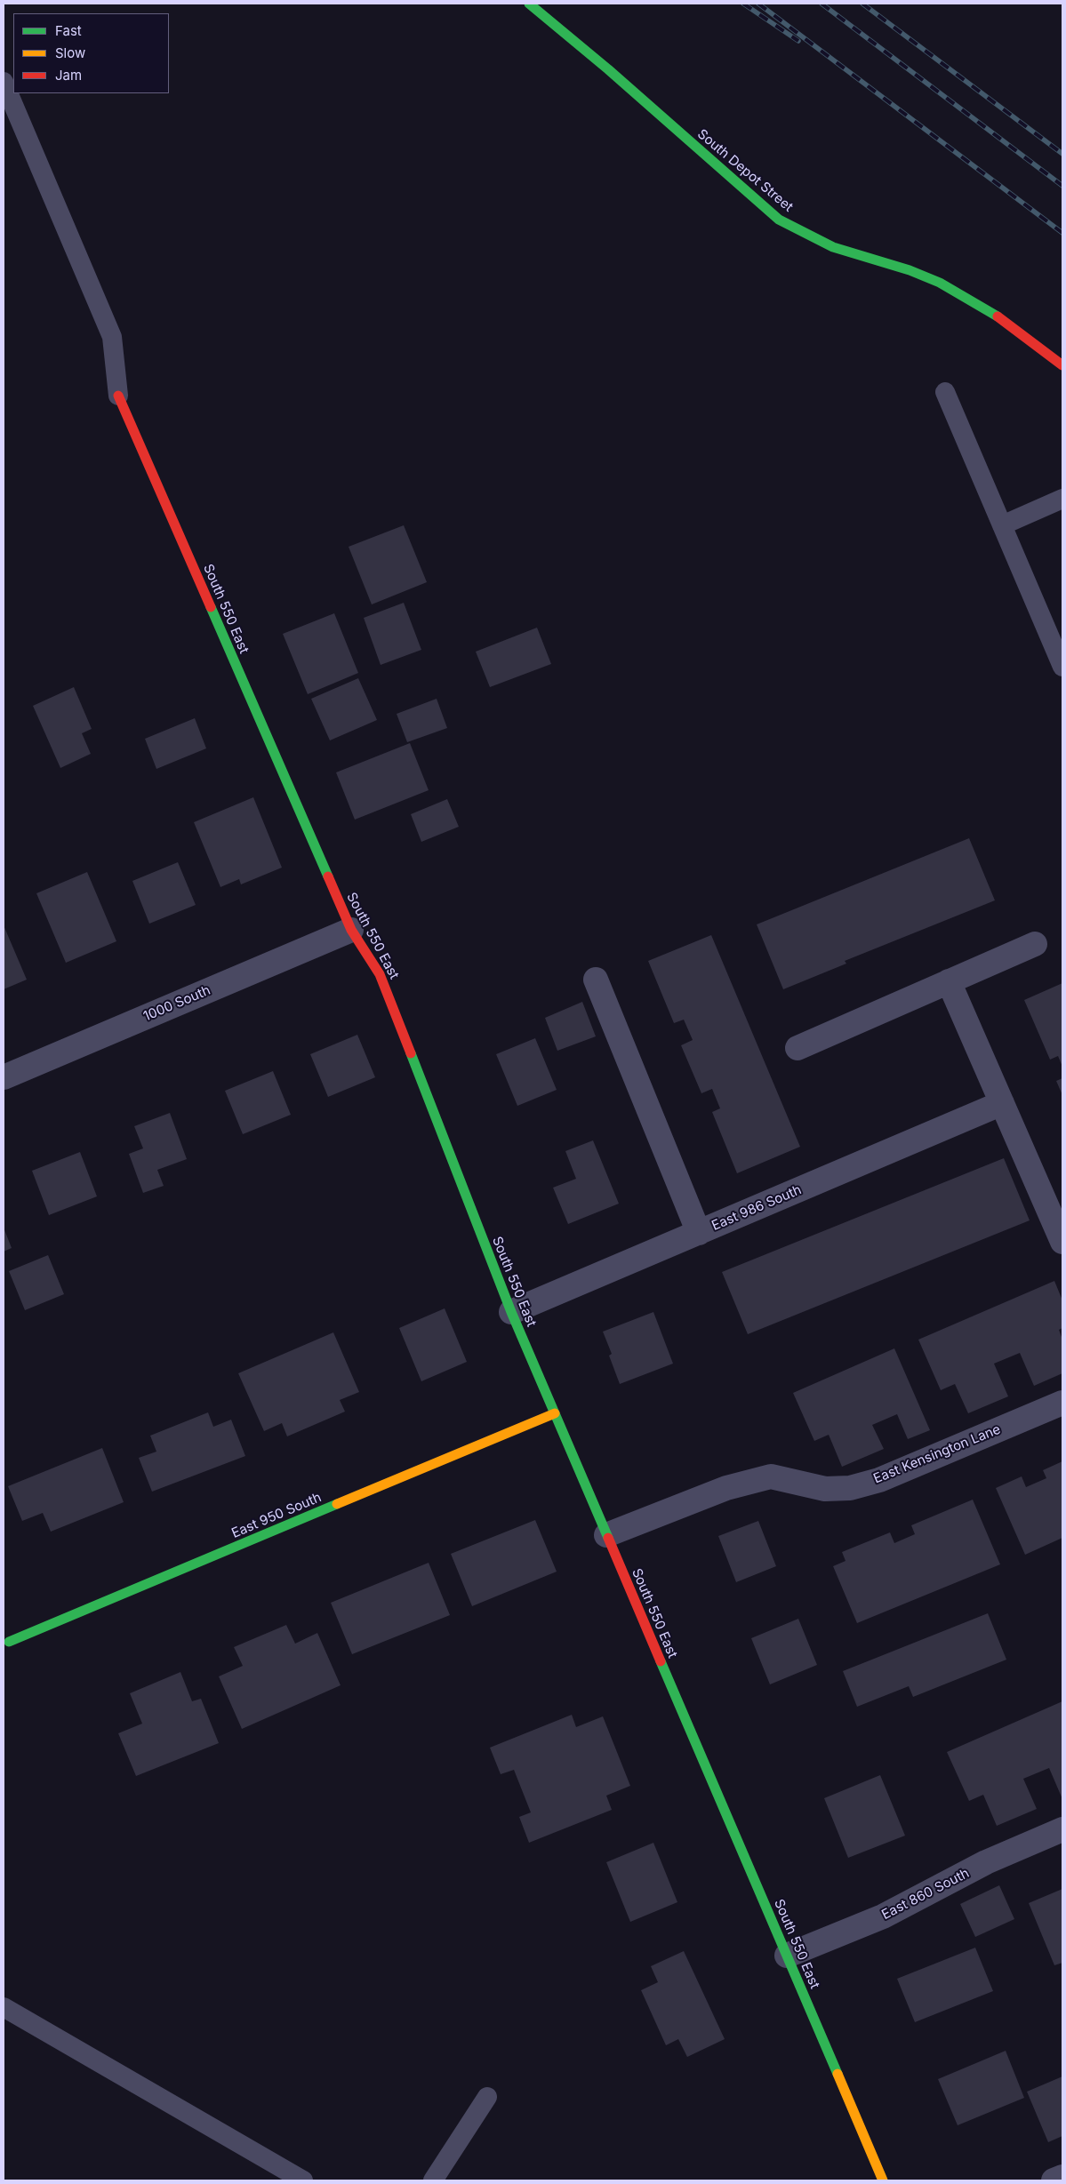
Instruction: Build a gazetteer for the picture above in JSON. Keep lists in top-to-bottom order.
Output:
{
  "streets": {
    "street": [
      "South Depot Street",
      "South 550 East",
      "1000 South",
      "East 986 South",
      "East Kensington Lane",
      "East 950 South",
      "East 860 South"
    ]
  },
  "crossings": [
    ["South 550 East", "1000 South"],
    ["South 550 East", "East 986 South"],
    ["South 550 East", "East Kensington Lane"],
    ["South 550 East", "East 950 South"],
    ["South 550 East", "East 860 South"]
  ],
  "legend": ["Fast", "Slow", "Jam"]
}
